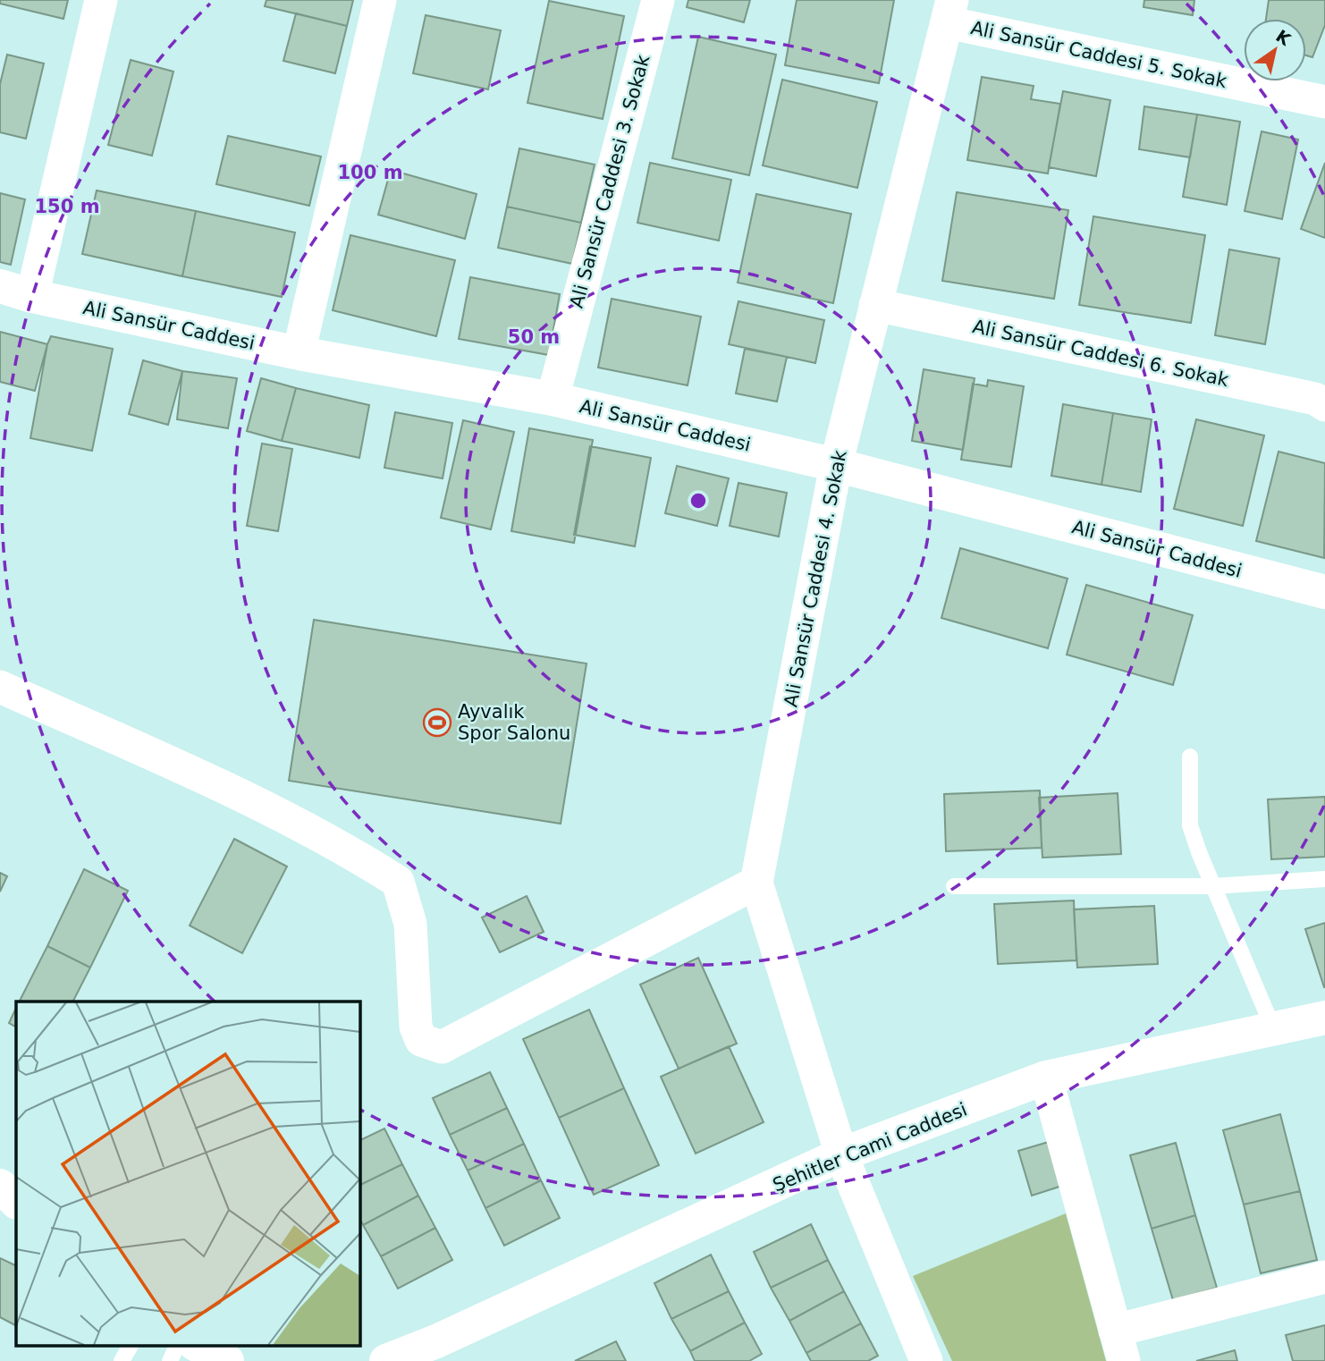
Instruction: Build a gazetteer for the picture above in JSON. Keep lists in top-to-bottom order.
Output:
{
  "streets": {
    "street": [
      "Ali Sansür Caddesi 5. Sokak",
      "Ali Sansür Caddesi 3. Sokak",
      "Ali Sansür Caddesi",
      "Ali Sansür Caddesi 6. Sokak",
      "Ali Sansür Caddesi 4. Sokak",
      "Şehitler Cami Caddesi"
    ]
  },
  "crossings": [
    ["Ali Sansür Caddesi 5. Sokak", "Ali Sansür Caddesi 4. Sokak"],
    ["Ali Sansür Caddesi 3. Sokak", "Ali Sansür Caddesi"],
    ["Ali Sansür Caddesi", "Ali Sansür Caddesi 4. Sokak"],
    ["Ali Sansür Caddesi 6. Sokak", "Ali Sansür Caddesi 4. Sokak"],
    ["Ali Sansür Caddesi 4. Sokak", "Şehitler Cami Caddesi"]
  ],
  "places": {
    "sports": ["Ayvalık Spor Salonu"]
  },
  "north": "top right",
  "rings": ["100 m", "150 m", "50 m"]
}
